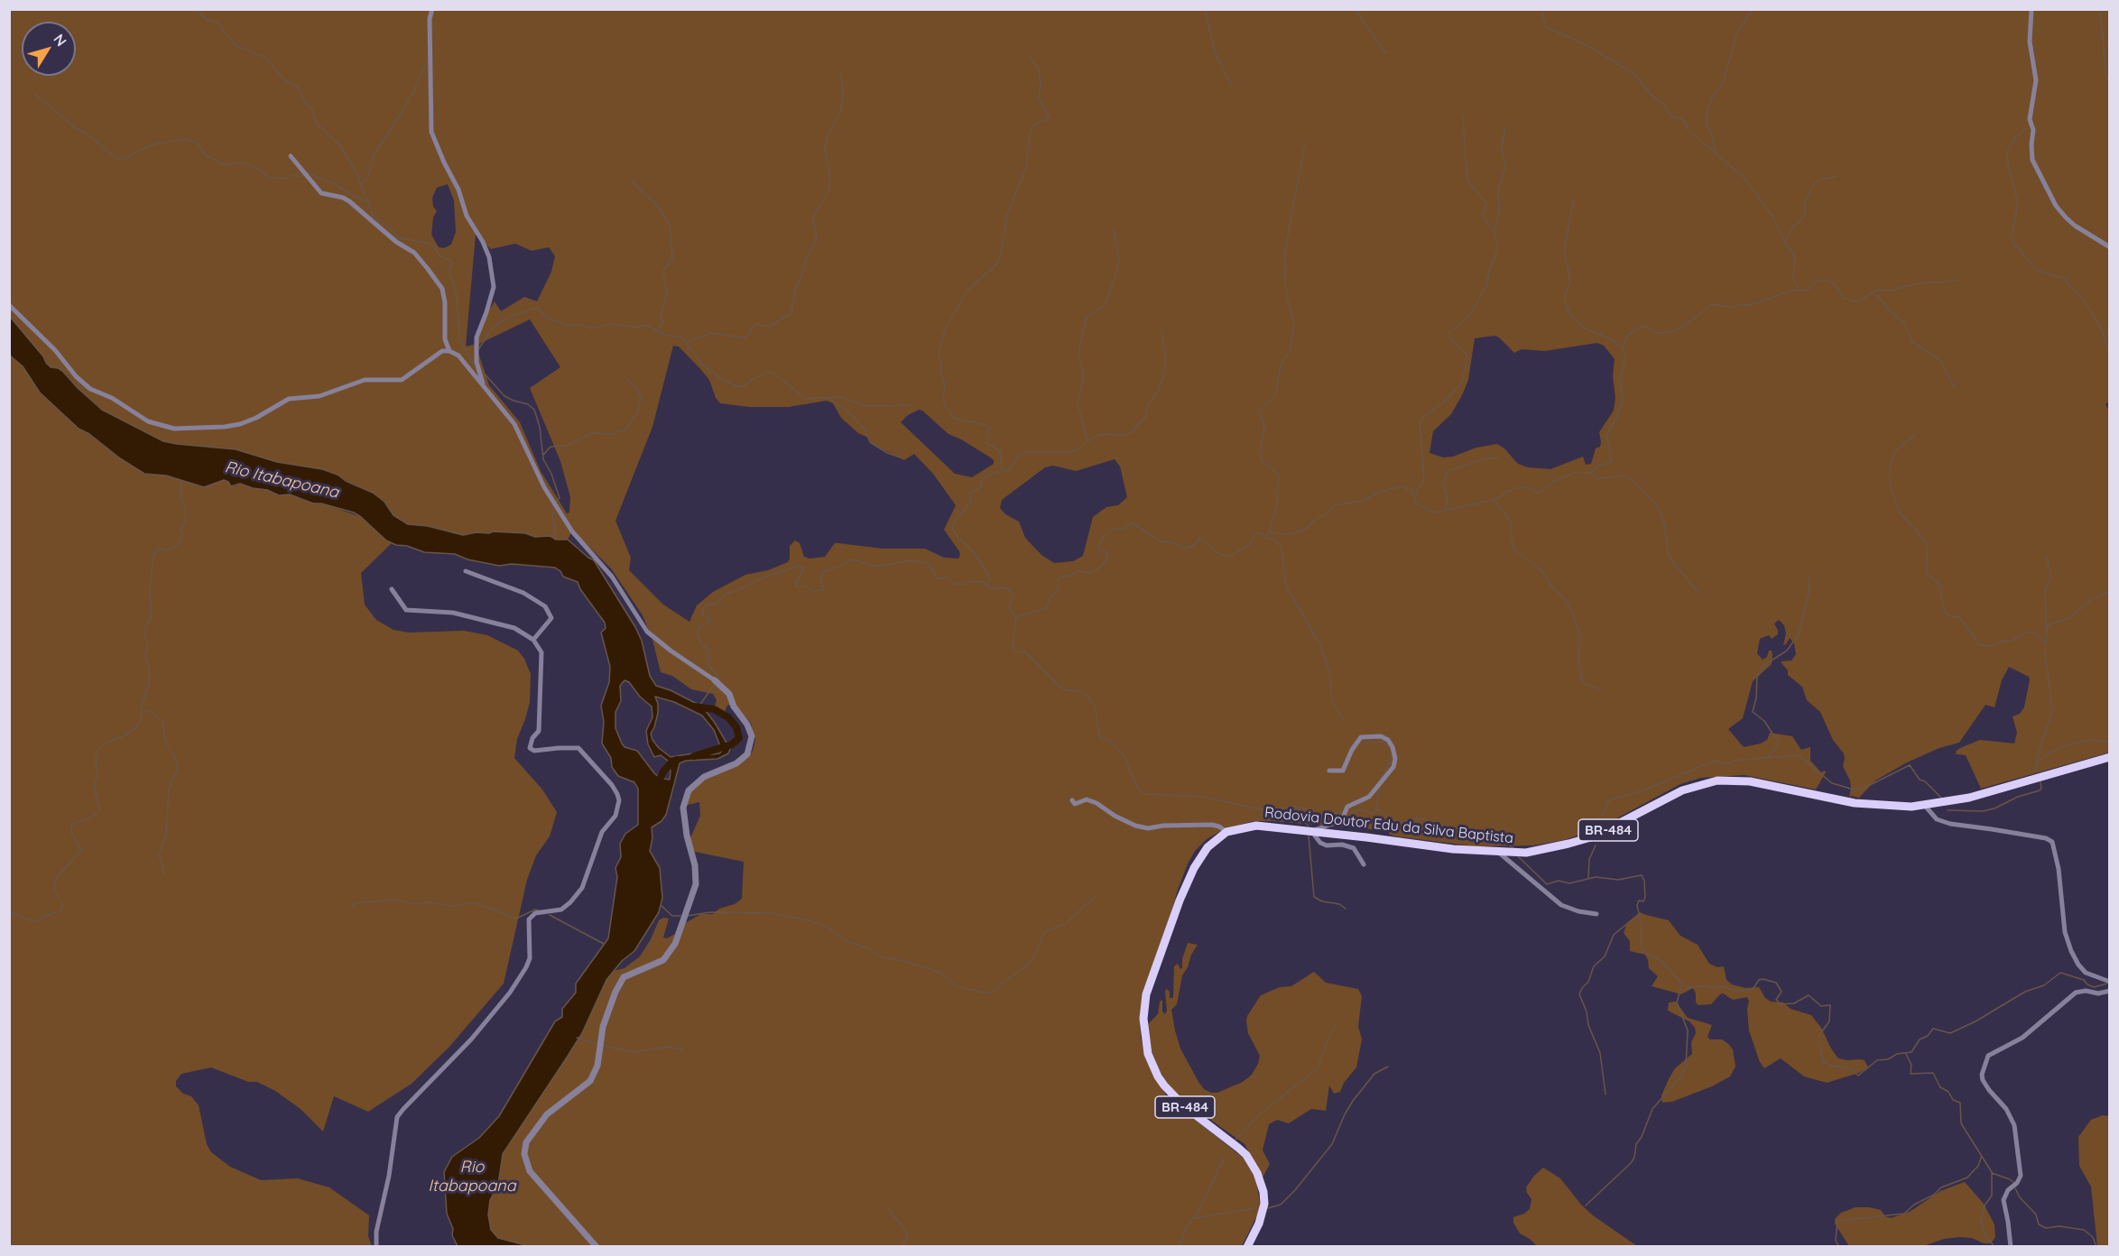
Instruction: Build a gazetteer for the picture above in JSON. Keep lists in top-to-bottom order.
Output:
{
  "streets": {
    "main road": ["Rodovia Doutor Edu da Silva Baptista", "BR-484"]
  },
  "water": ["Rio Itabapoana"],
  "north": "top right"
}
